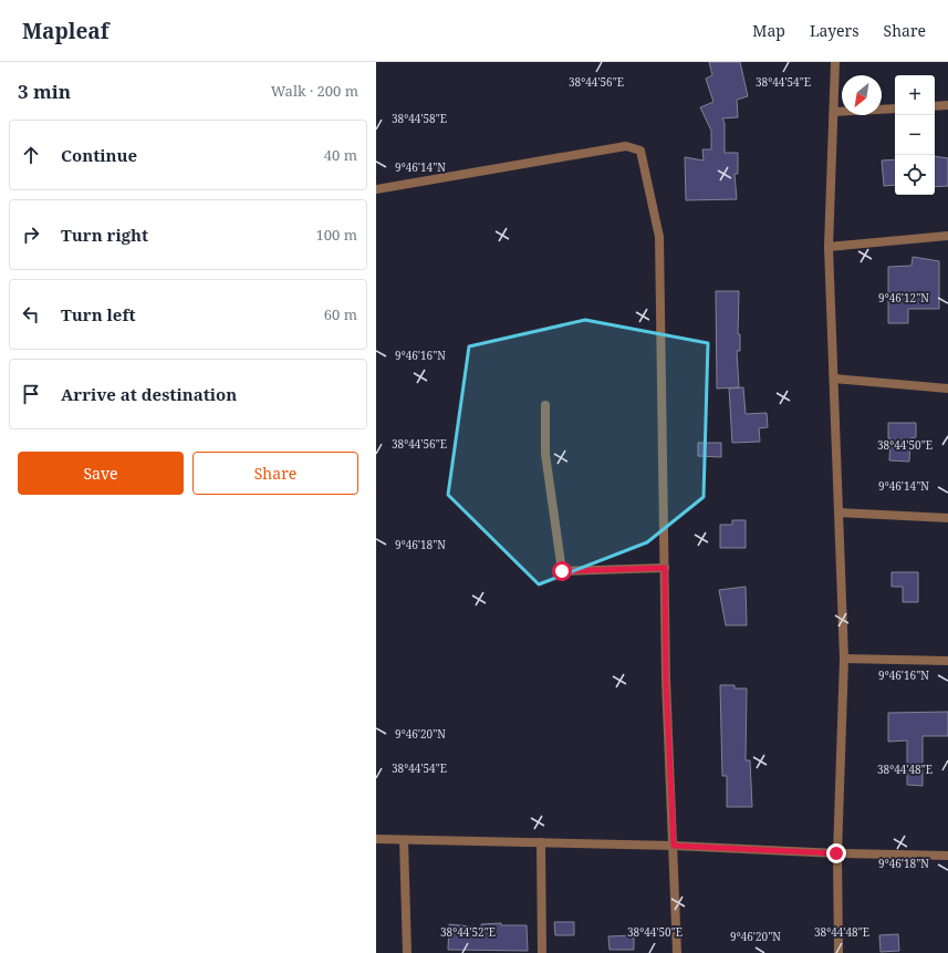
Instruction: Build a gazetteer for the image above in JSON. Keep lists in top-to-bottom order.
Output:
{
  "north": "bottom left",
  "page": {
    "header": "Mapleaf",
    "nav": ["Map", "Layers", "Share"],
    "heading": ["3 min", "Walk · 200 m"],
    "map_buttons": ["+", "−"],
    "list": [
      ["Continue", "40 m"],
      ["Turn right", "100 m"],
      ["Turn left", "60 m"],
      "Arrive at destination"
    ],
    "buttons": ["Save", "Share"]
  },
  "coordinates": [
    "38°44'56\"E",
    "38°44'54\"E",
    "38°44'58\"E",
    "9°46'14\"N",
    "9°46'12\"N",
    "9°46'16\"N",
    "38°44'50\"E",
    "9°46'18\"N",
    "9°46'20\"N",
    "38°44'48\"E",
    "38°44'52\"E"
  ]
}
